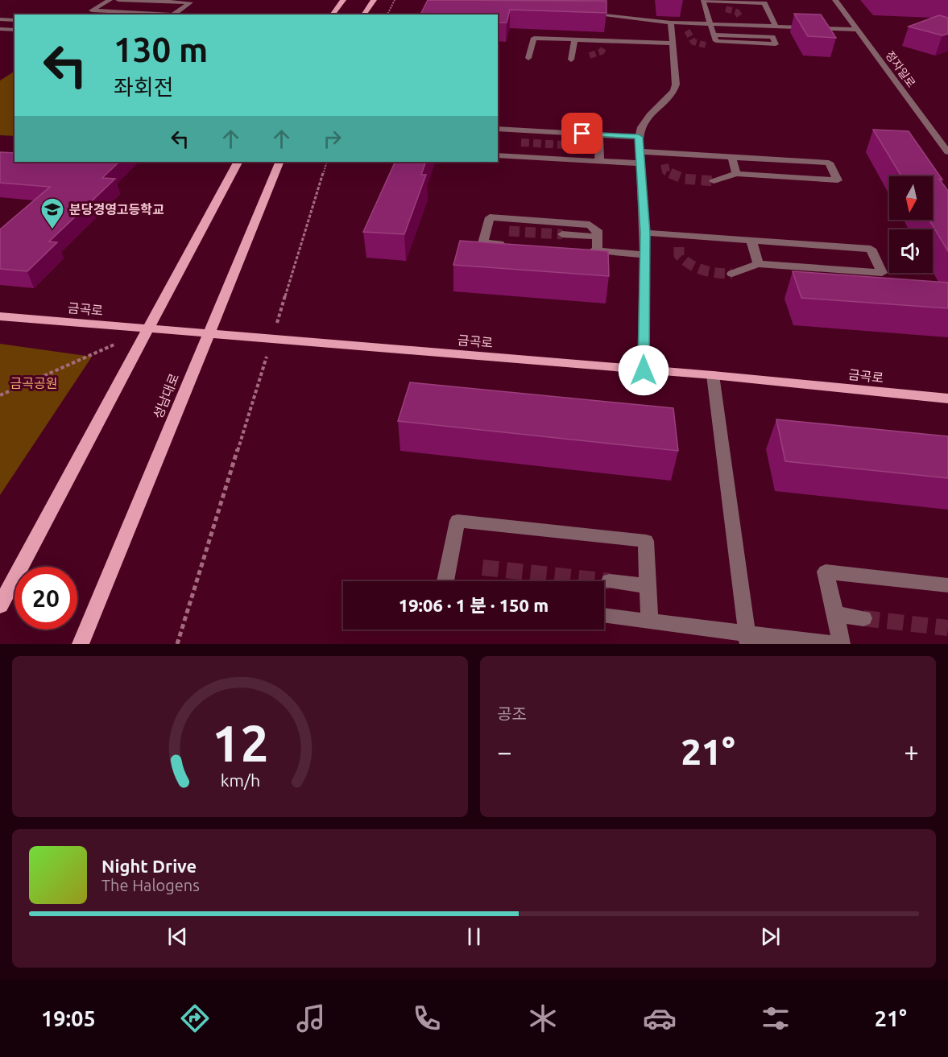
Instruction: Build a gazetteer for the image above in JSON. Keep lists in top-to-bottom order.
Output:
{
  "streets": {
    "main road": ["금곡로", "성남대로"],
    "street": ["정자일로"]
  },
  "crossings": [
    ["금곡로", "성남대로"]
  ],
  "parks": ["금곡공원"],
  "places": {
    "school or university": ["분당경영고등학교"]
  },
  "north": "bottom",
  "page": {
    "turn": ["130 m", "좌회전"],
    "limit": "20",
    "trip": "19:06 · 1 분 · 150 m",
    "tile": "공조",
    "heat": ["−", "21°", "+"],
    "song": ["Night Drive", "The Halogens"],
    "tabs": ["19:05", "21°"],
    "gauge": ["12", "km/h"]
  }
}
